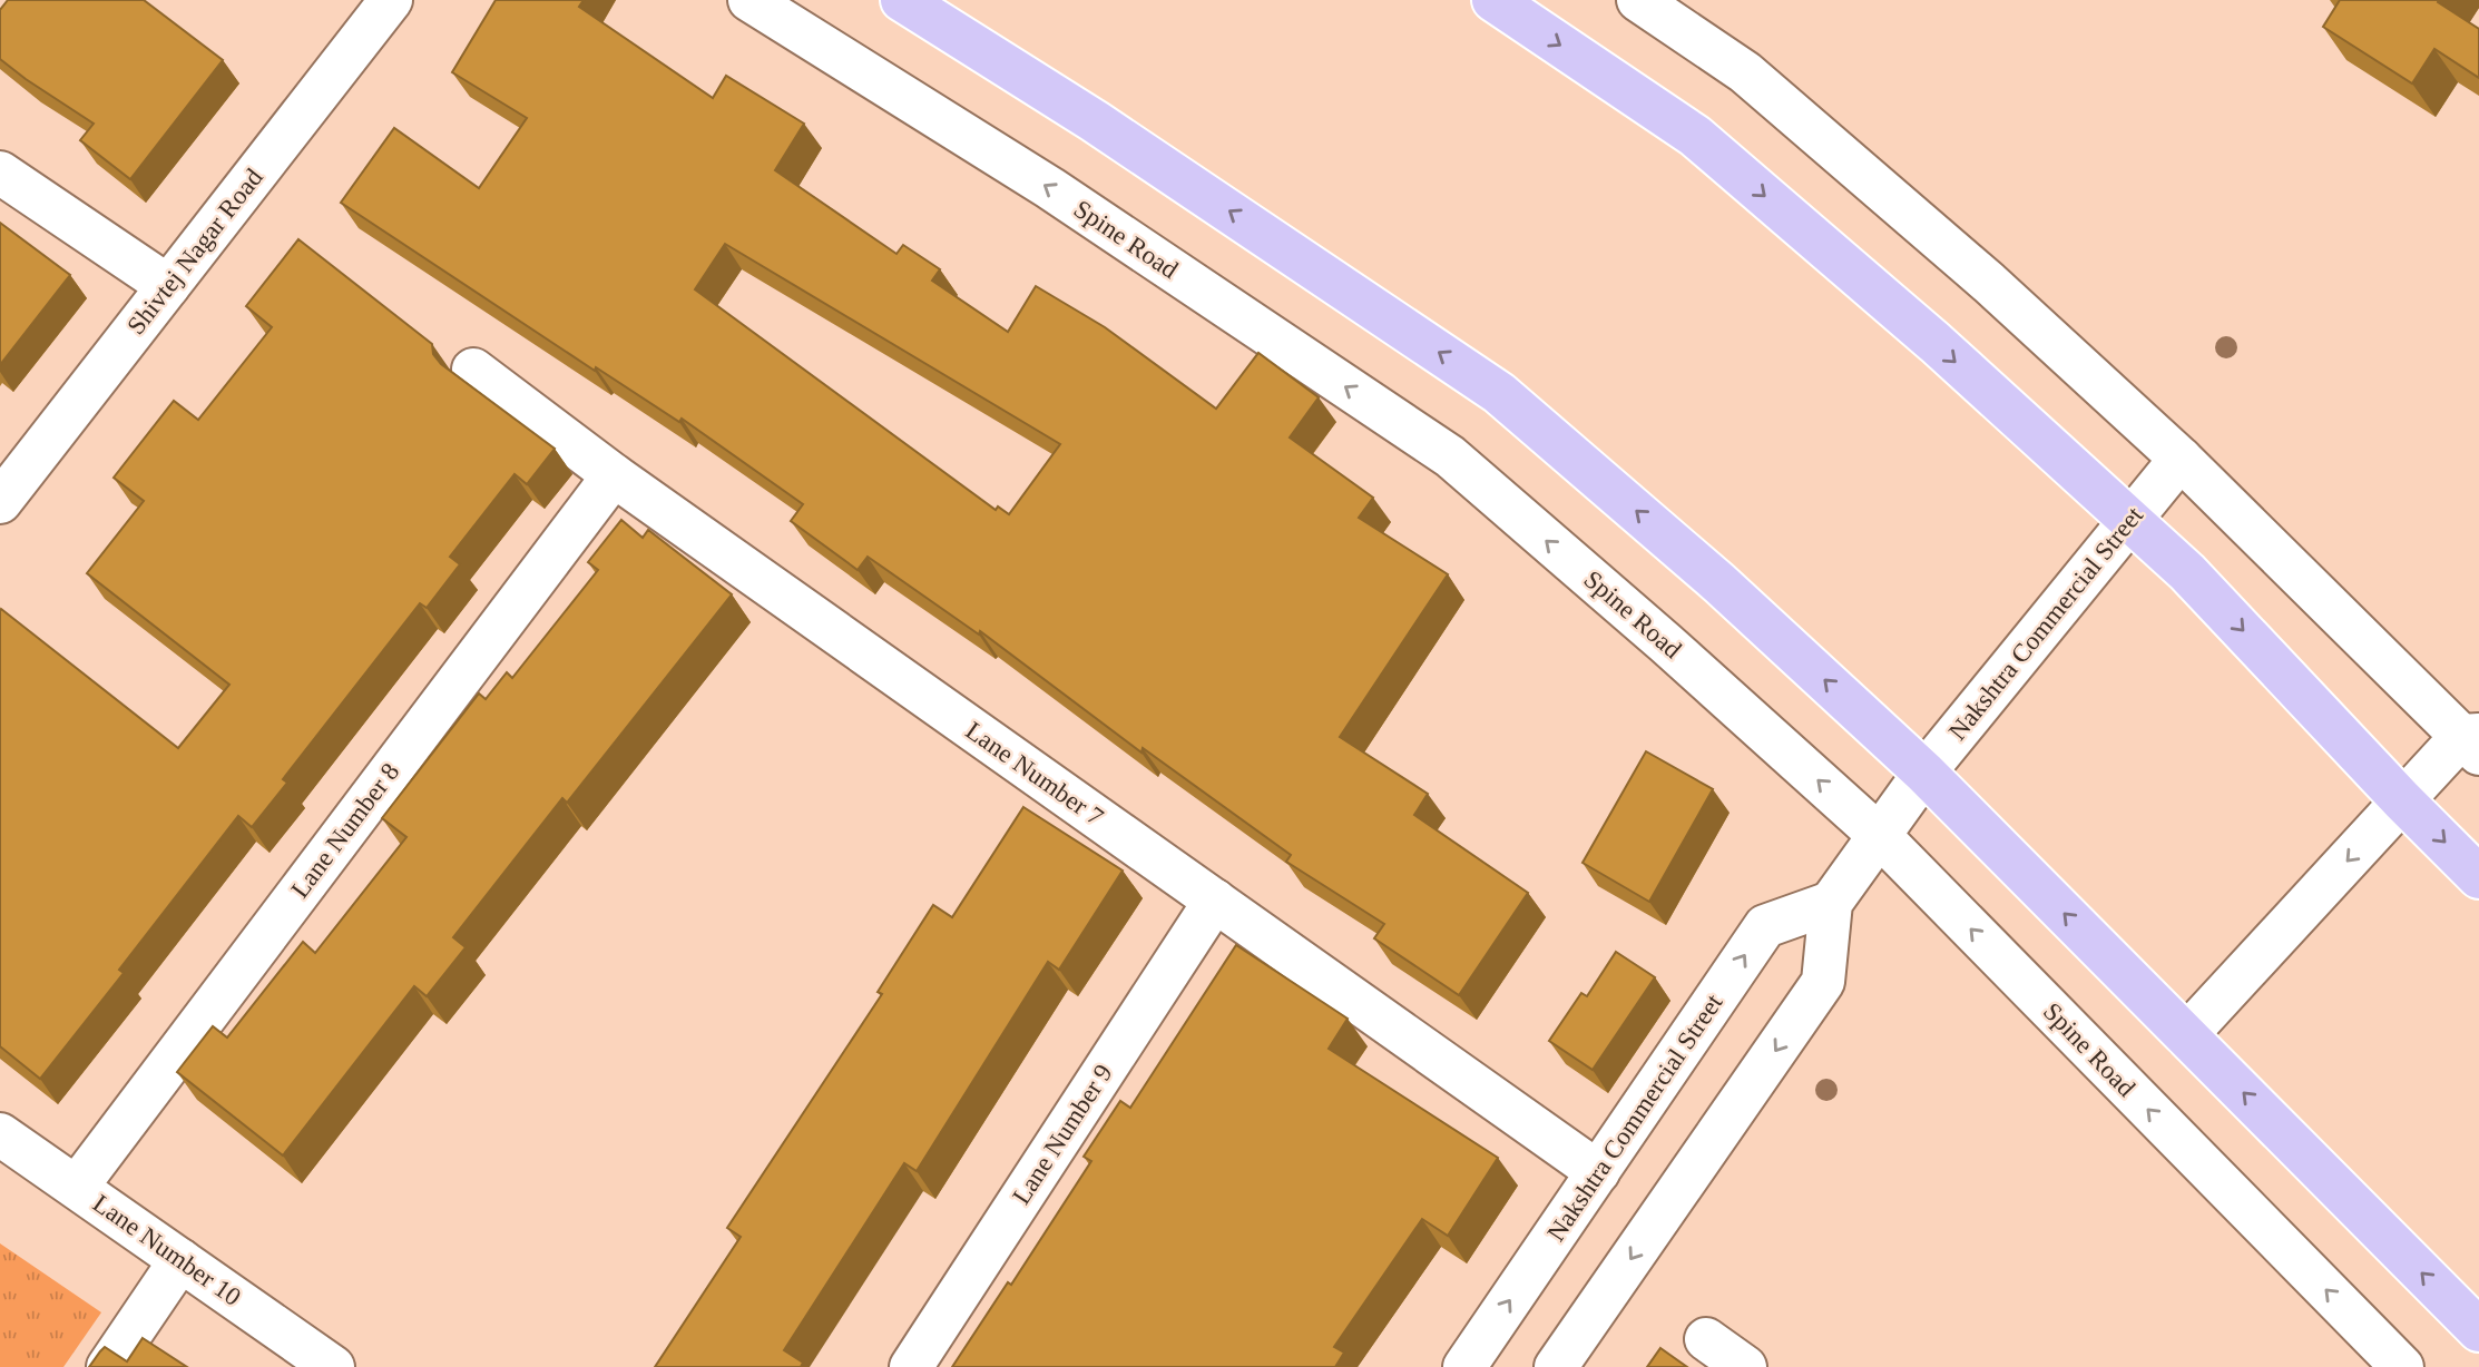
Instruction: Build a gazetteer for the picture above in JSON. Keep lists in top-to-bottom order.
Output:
{
  "streets": {
    "street": [
      "Spine Road",
      "Shivtej Nagar Road",
      "Nakshtra Commercial Street",
      "Lane Number 7",
      "Lane Number 8",
      "Lane Number 9",
      "Lane Number 10"
    ]
  },
  "crossings": [
    ["Spine Road", "Nakshtra Commercial Street"],
    ["Nakshtra Commercial Street", "Lane Number 7"],
    ["Lane Number 7", "Lane Number 8"],
    ["Lane Number 7", "Lane Number 9"],
    ["Lane Number 8", "Lane Number 10"]
  ],
  "one_way": ["Spine Road"]
}
